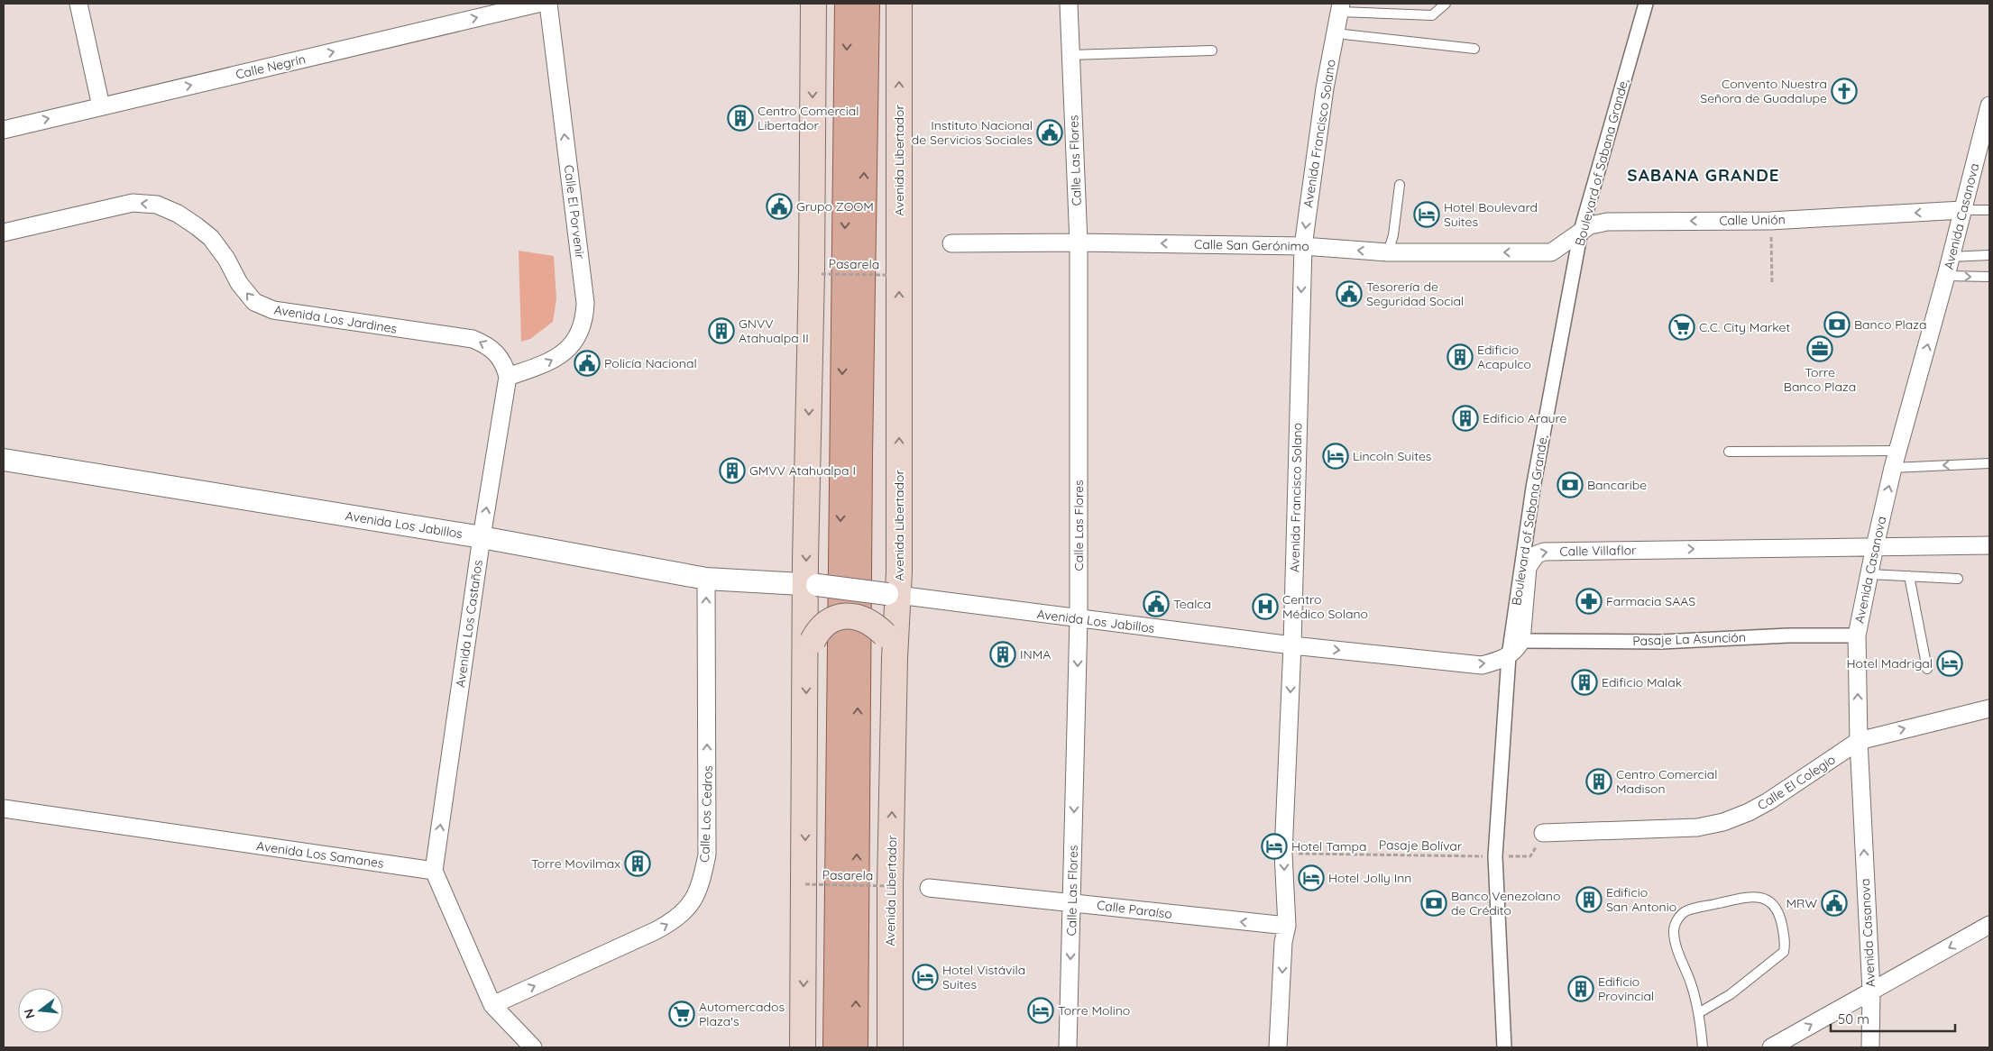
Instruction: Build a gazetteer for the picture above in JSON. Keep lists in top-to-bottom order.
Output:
{
  "streets": {
    "main road": ["Avenida Libertador"],
    "street": [
      "Calle Negrín",
      "Avenida Francisco Solano",
      "Calle Las Flores",
      "Boulevard of Sabana Grande,",
      "Calle El Porvenir",
      "Avenida Casanova",
      "Calle Unión",
      "Calle San Gerónimo",
      "Avenida Los Jardines",
      "Avenida Los Jabillos",
      "Calle Villaflor",
      "Avenida Los Castaños",
      "Pasaje La Asunción",
      "Calle El Colegio",
      "Calle Los Cedros",
      "Avenida Los Samanes",
      "Calle Paraíso"
    ],
    "path": ["Pasarela", "Pasaje Bolívar"]
  },
  "crossings": [
    ["Avenida Francisco Solano", "Calle San Gerónimo"],
    ["Avenida Francisco Solano", "Avenida Los Jabillos"],
    ["Avenida Francisco Solano", "Pasaje Bolívar"],
    ["Avenida Francisco Solano", "Calle Paraíso"],
    ["Avenida Libertador", "Pasarela"],
    ["Avenida Libertador", "Avenida Los Jabillos"],
    ["Calle Las Flores", "Calle San Gerónimo"],
    ["Calle Las Flores", "Avenida Los Jabillos"],
    ["Calle Las Flores", "Calle Paraíso"],
    ["Boulevard of Sabana Grande,", "Calle Unión"],
    ["Boulevard of Sabana Grande,", "Pasaje Bolívar"],
    ["Calle El Porvenir", "Avenida Los Jardines"],
    ["Calle El Porvenir", "Avenida Los Castaños"],
    ["Avenida Casanova", "Calle Unión"],
    ["Avenida Casanova", "Calle Villaflor"],
    ["Avenida Casanova", "Pasaje La Asunción"],
    ["Avenida Casanova", "Calle El Colegio"],
    ["Calle Unión", "Calle San Gerónimo"],
    ["Avenida Los Jardines", "Avenida Los Castaños"],
    ["Avenida Los Jabillos", "Avenida Los Castaños"],
    ["Avenida Los Jabillos", "Calle Los Cedros"],
    ["Calle Villaflor", "Pasaje La Asunción"],
    ["Avenida Los Castaños", "Avenida Los Samanes"],
    ["Calle El Colegio", "Pasaje Bolívar"]
  ],
  "one_way": [
    "Calle Negrín",
    "Avenida Francisco Solano",
    "Calle Las Flores",
    "Calle El Porvenir",
    "Avenida Casanova",
    "Calle Unión",
    "Calle San Gerónimo",
    "Avenida Los Jardines",
    "Calle Villaflor",
    "Avenida Los Castaños",
    "Calle Los Cedros",
    "Calle Paraíso"
  ],
  "districts": ["SABANA GRANDE"],
  "places": {
    "church": ["Convento Nuestra Señora de Guadalupe"],
    "building": [
      "Centro Comercial Libertador",
      "GNVV Atahualpa II",
      "Edificio Acapulco",
      "Edificio Araure",
      "GMVV Atahualpa I",
      "INMA",
      "Edificio Malak",
      "Centro Comercial Madison",
      "Torre Movilmax",
      "Edificio San Antonio",
      "Edificio Provincial"
    ],
    "public building": [
      "Instituto Nacional de Servicios Sociales",
      "Grupo ZOOM",
      "Tesorería de Seguridad Social",
      "Policía Nacional",
      "Tealca",
      "MRW"
    ],
    "hotel": [
      "Hotel Boulevard Suites",
      "Lincoln Suites",
      "Hotel Madrigal",
      "Hotel Tampa",
      "Hotel Jolly Inn",
      "Hotel Vistávila Suites",
      "Torre Molino"
    ],
    "bank": ["Banco Plaza", "Bancaribe", "Banco Venezolano de Crédito"],
    "supermarket": ["C.C. City Market", "Automercados Plaza's"],
    "office": ["Torre Banco Plaza"],
    "pharmacy": ["Farmacia SAAS"],
    "hospital": ["Centro Médico Solano"]
  },
  "scale_bar": "50 m",
  "north": "left"
}
